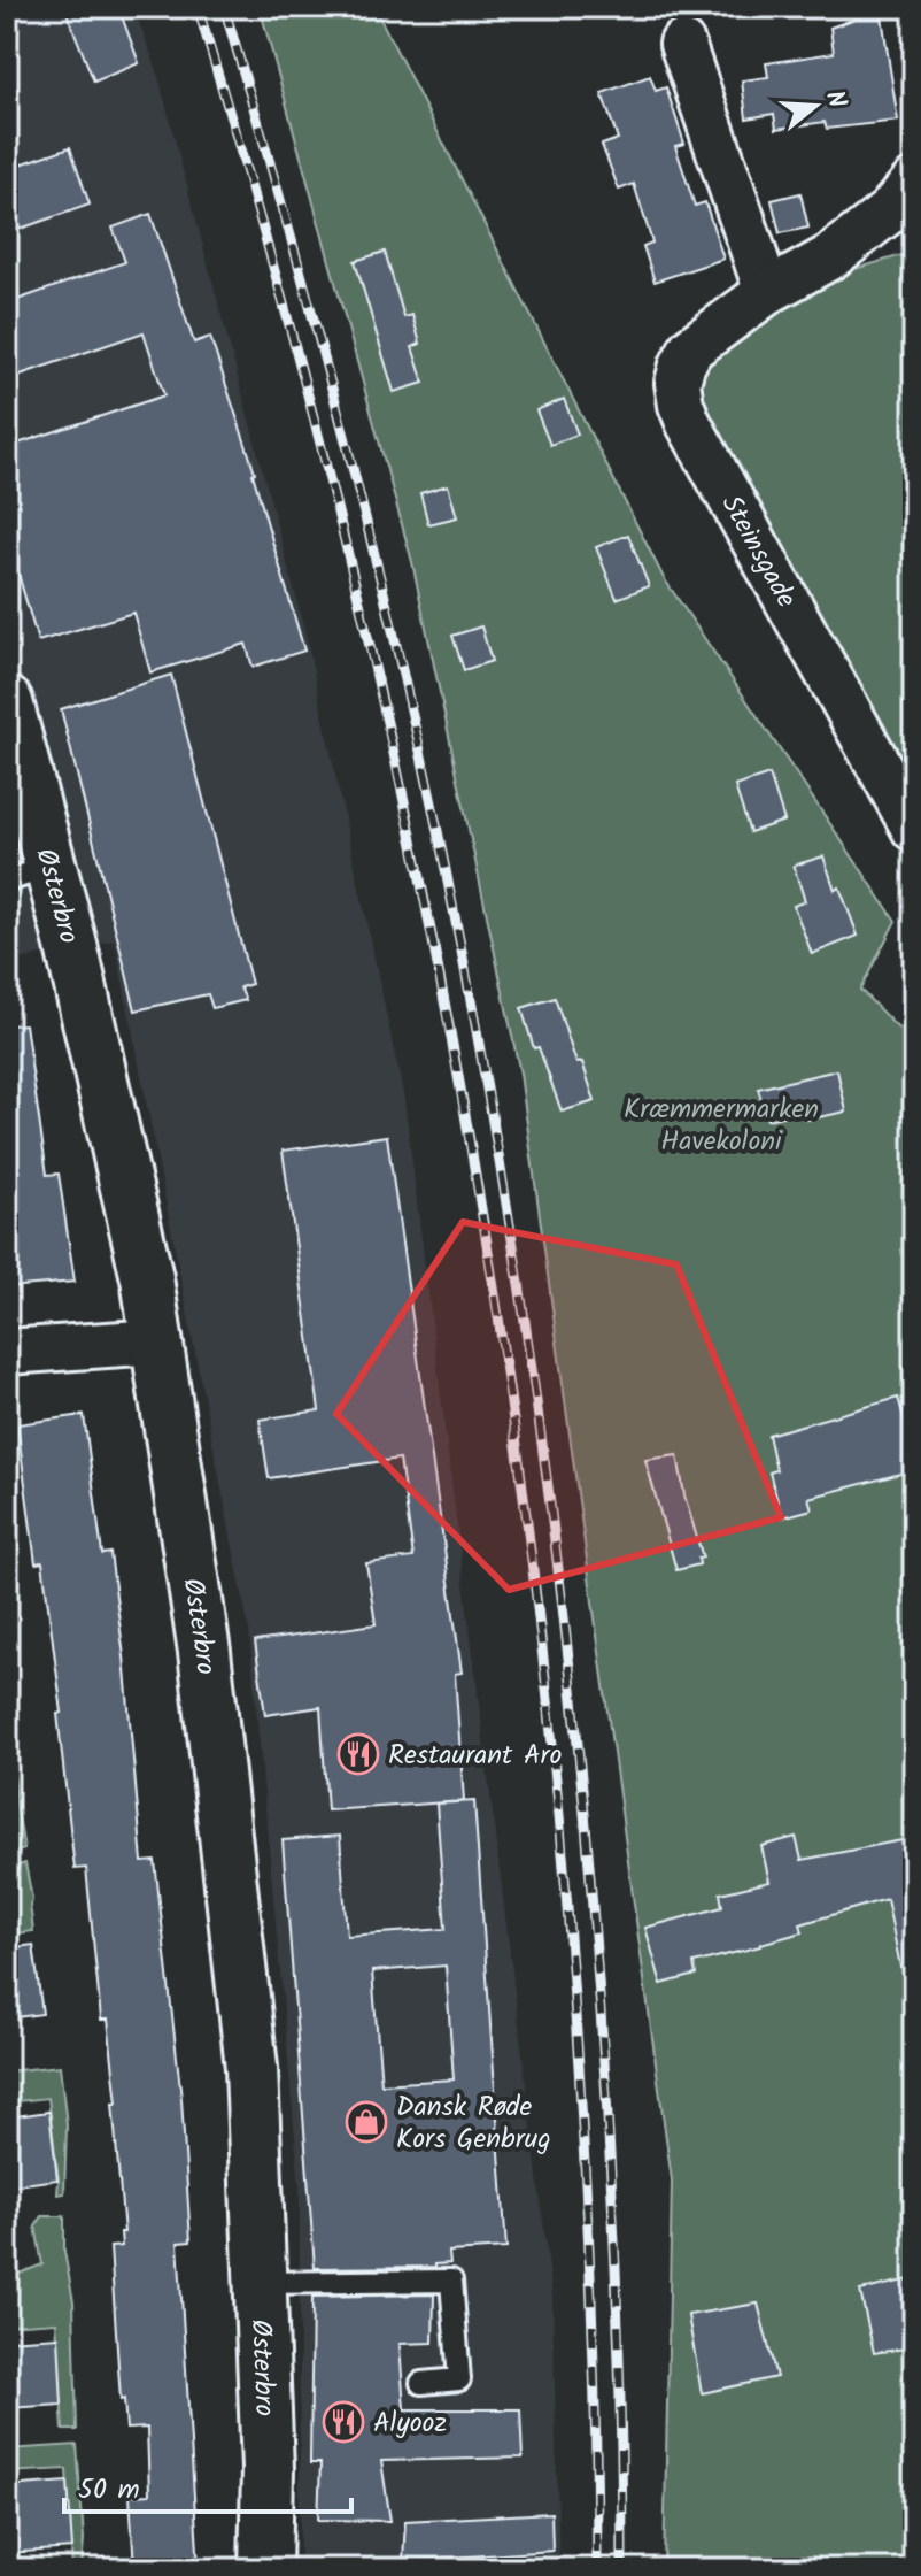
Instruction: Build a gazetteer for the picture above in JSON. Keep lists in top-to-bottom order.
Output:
{
  "streets": {
    "street": ["Steinsgade", "Østerbro"]
  },
  "parks": ["Kræmmermarken Havekoloni"],
  "places": {
    "restaurant": ["Restaurant Aro", "Alyooz"],
    "shop": ["Dansk Røde Kors Genbrug"]
  },
  "scale_bar": "50 m",
  "north": "right"
}
